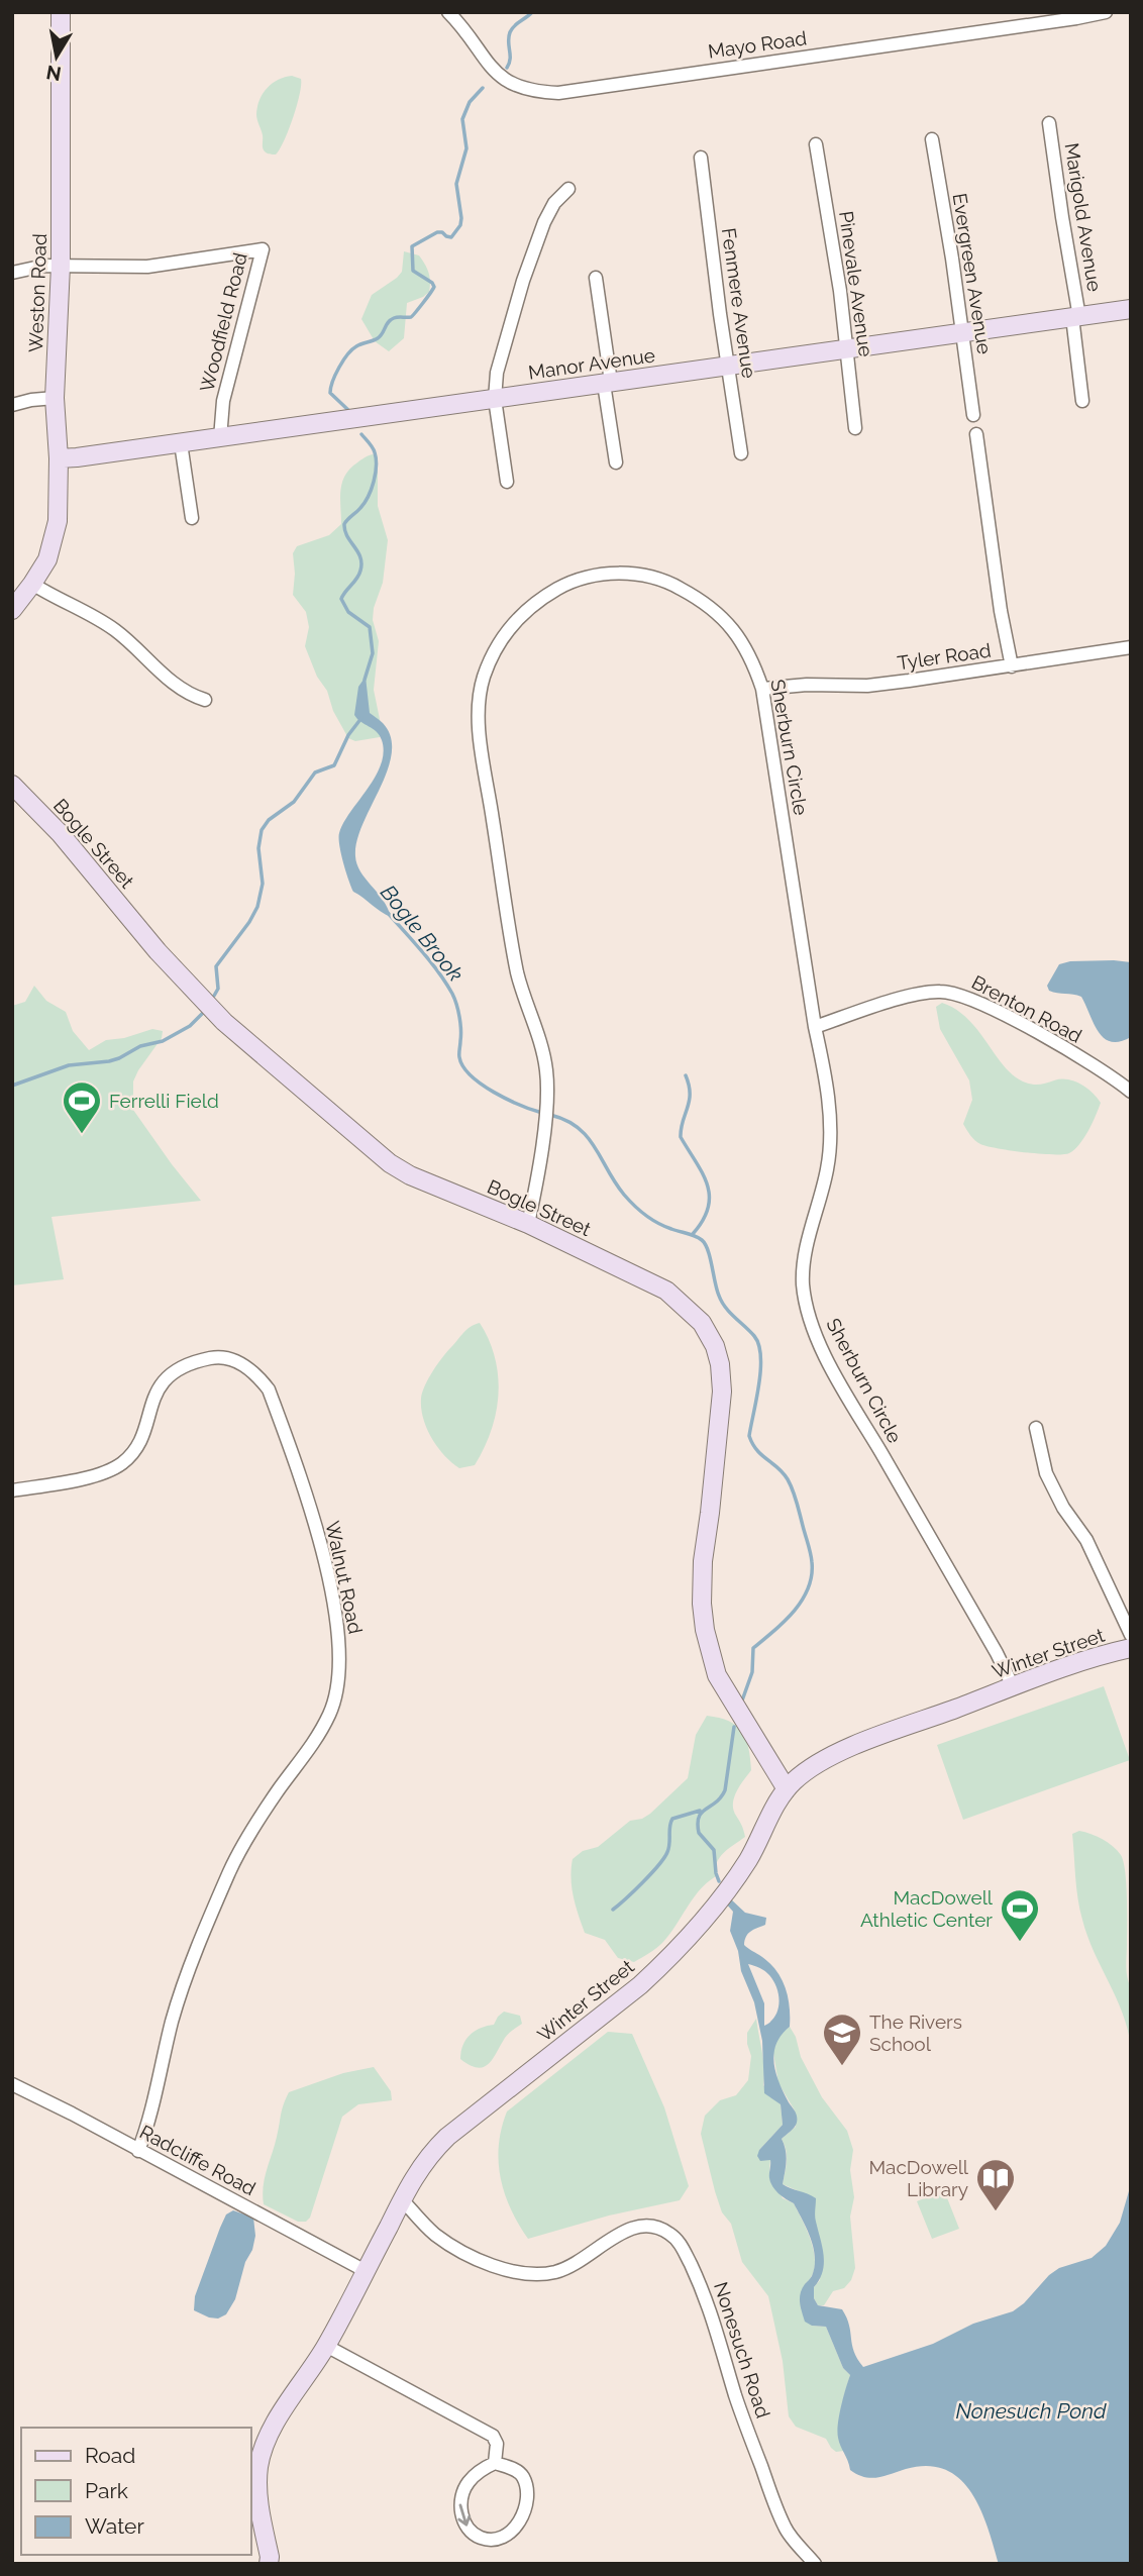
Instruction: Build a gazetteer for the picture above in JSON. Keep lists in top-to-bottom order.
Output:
{
  "streets": {
    "street": [
      "Mayo Road",
      "Marigold Avenue",
      "Evergreen Avenue",
      "Pinevale Avenue",
      "Weston Road",
      "Fenmere Avenue",
      "Woodfield Road",
      "Manor Avenue",
      "Tyler Road",
      "Sherburn Circle",
      "Bogle Street",
      "Brenton Road",
      "Walnut Road",
      "Winter Street",
      "Radcliffe Road",
      "Nonesuch Road"
    ]
  },
  "crossings": [
    ["Marigold Avenue", "Manor Avenue"],
    ["Evergreen Avenue", "Manor Avenue"],
    ["Pinevale Avenue", "Manor Avenue"],
    ["Weston Road", "Woodfield Road"],
    ["Weston Road", "Manor Avenue"],
    ["Fenmere Avenue", "Manor Avenue"],
    ["Woodfield Road", "Manor Avenue"],
    ["Tyler Road", "Sherburn Circle"],
    ["Sherburn Circle", "Bogle Street"],
    ["Sherburn Circle", "Brenton Road"],
    ["Sherburn Circle", "Winter Street"],
    ["Bogle Street", "Winter Street"],
    ["Walnut Road", "Radcliffe Road"],
    ["Winter Street", "Radcliffe Road"],
    ["Winter Street", "Nonesuch Road"]
  ],
  "water": ["Bogle Brook", "Nonesuch Pond"],
  "places": {
    "sports": ["Ferrelli Field", "MacDowell Athletic Center"],
    "school or university": ["The Rivers School"],
    "library": ["MacDowell Library"]
  },
  "legend": ["Road", "Park", "Water"],
  "north": "bottom"
}
